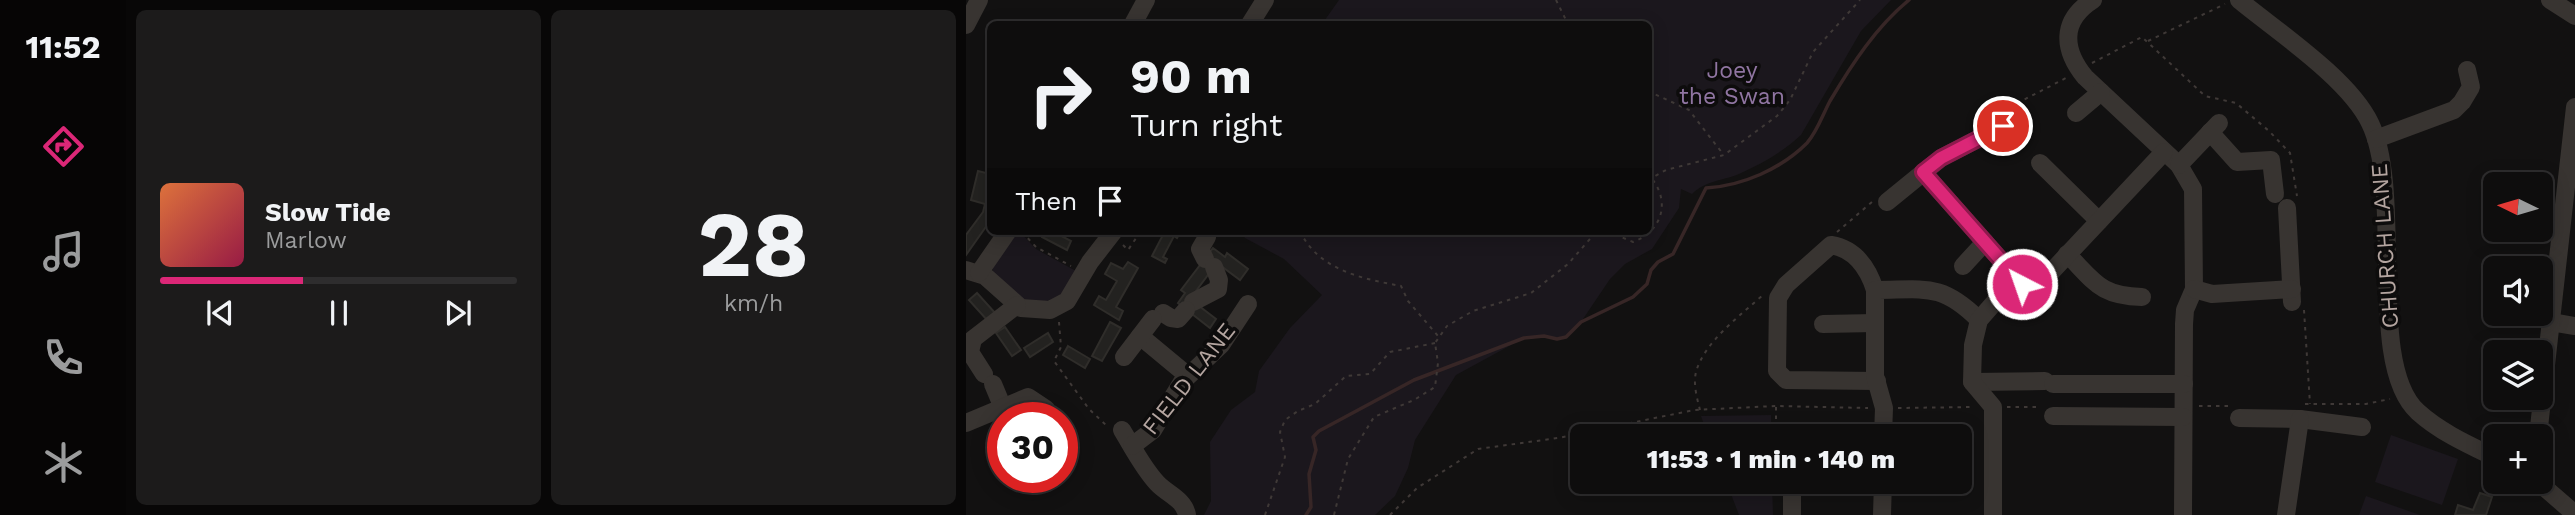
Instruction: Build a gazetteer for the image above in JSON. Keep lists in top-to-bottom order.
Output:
{
  "streets": {
    "street": ["CHURCH LANE", "FIELD LANE"]
  },
  "parks": ["Joey the Swan"],
  "north": "left",
  "page": {
    "tabs": "11:52",
    "tile": ["28", "km/h"],
    "turn": ["90 m", "Turn right"],
    "then": "Then",
    "map_buttons": "+",
    "song": ["Slow Tide", "Marlow"],
    "limit": "30",
    "trip": "11:53 · 1 min · 140 m"
  }
}
